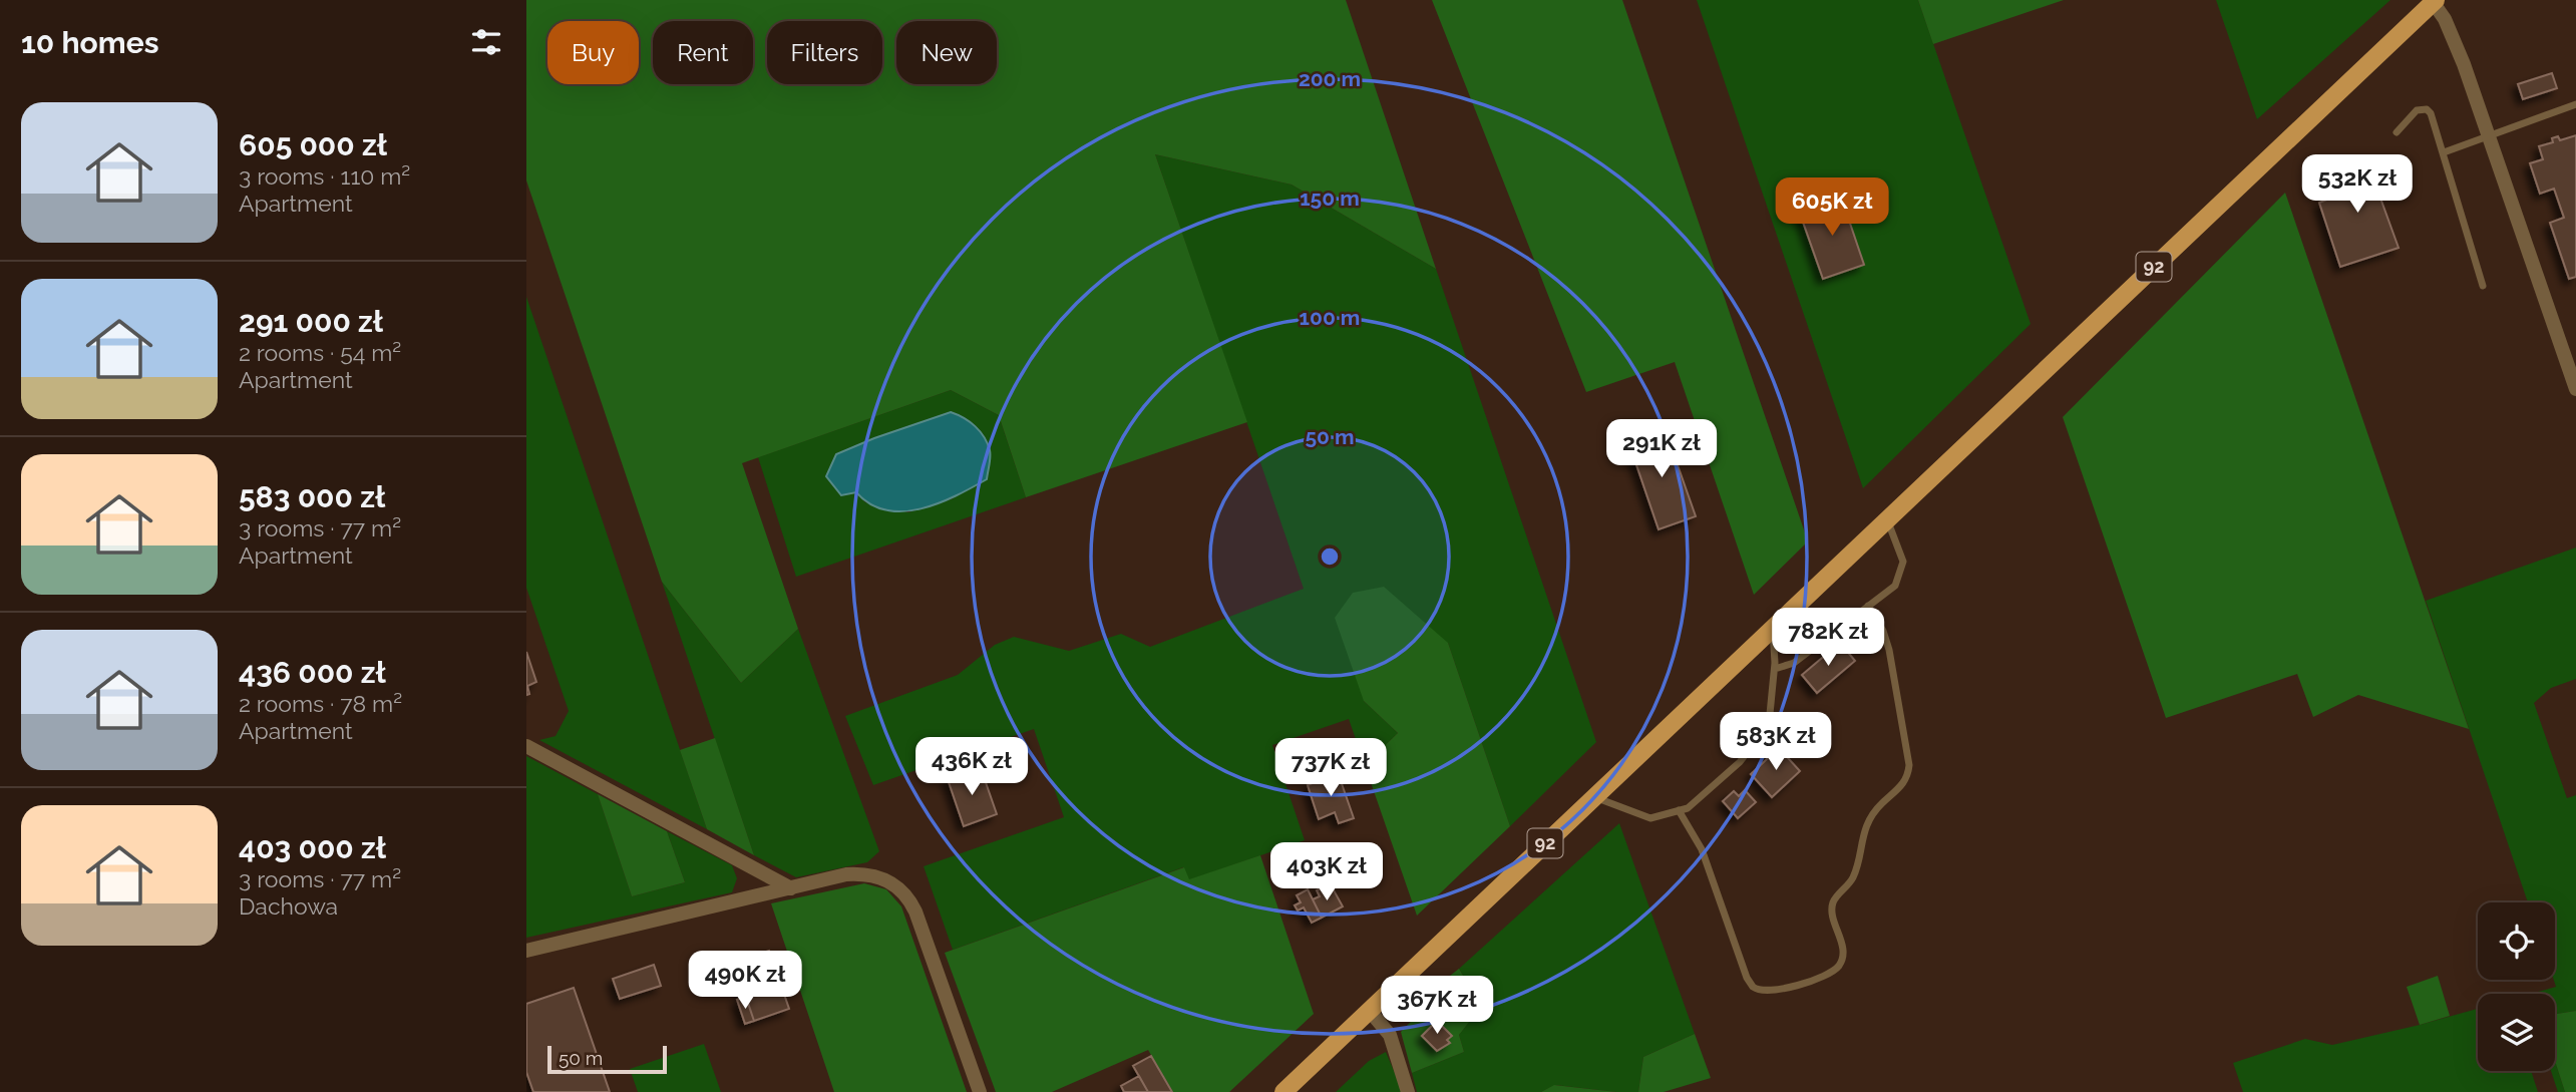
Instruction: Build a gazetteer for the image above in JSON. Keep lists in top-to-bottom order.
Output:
{
  "streets": {
    "main road": ["92"]
  },
  "scale_bar": "50 m",
  "page": {
    "heading": "10 homes",
    "chip": [
      "Buy",
      "Rent",
      "Filters",
      "New"
    ],
    "list": [
      {
        "name": "605 000 zł",
        "note": "3 rooms · 110 m² · Apartment"
      },
      {
        "name": "291 000 zł",
        "note": "2 rooms · 54 m² · Apartment"
      },
      {
        "name": "583 000 zł",
        "note": "3 rooms · 77 m² · Apartment"
      },
      {
        "name": "436 000 zł",
        "note": "2 rooms · 78 m² · Apartment"
      },
      {
        "name": "403 000 zł",
        "note": "3 rooms · 77 m² · Dachowa"
      }
    ],
    "price": [
      "532K zł",
      "605K zł",
      "291K zł",
      "782K zł",
      "583K zł",
      "436K zł",
      "737K zł",
      "403K zł",
      "490K zł",
      "367K zł"
    ],
    "scale": "50 m"
  },
  "rings": [
    "200 m",
    "150 m",
    "100 m",
    "50 m"
  ]
}
